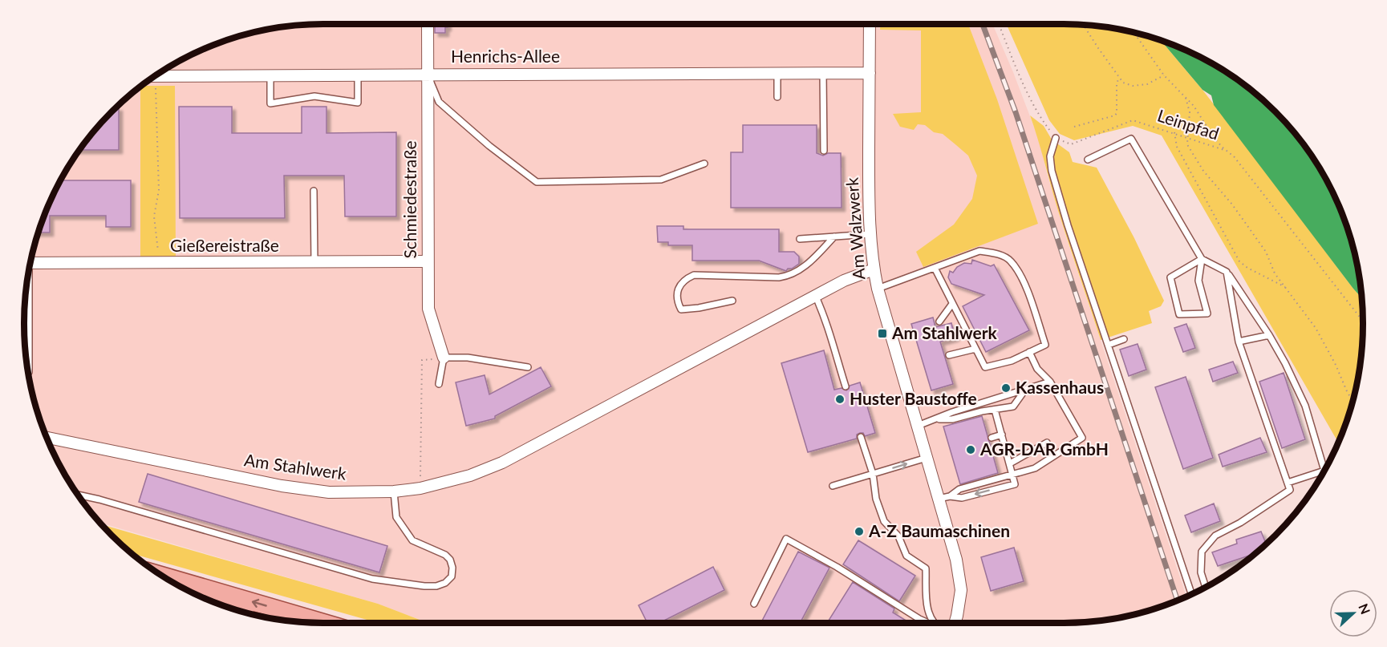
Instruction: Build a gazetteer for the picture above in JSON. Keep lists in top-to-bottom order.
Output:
{
  "streets": {
    "street": [
      "Henrichs-Allee",
      "Schmiedestraße",
      "Am Walzwerk",
      "Gießereistraße",
      "Am Stahlwerk"
    ],
    "path": ["Leinpfad"]
  },
  "crossings": [
    ["Henrichs-Allee", "Schmiedestraße"],
    ["Henrichs-Allee", "Am Walzwerk"],
    ["Schmiedestraße", "Gießereistraße"],
    ["Am Walzwerk", "Am Stahlwerk"]
  ],
  "places": {
    "transit": ["Am Stahlwerk"],
    "other": [
      "Kassenhaus",
      "Huster Baustoffe",
      "AGR-DAR GmbH",
      "A-Z Baumaschinen"
    ]
  },
  "north": "right"
}
